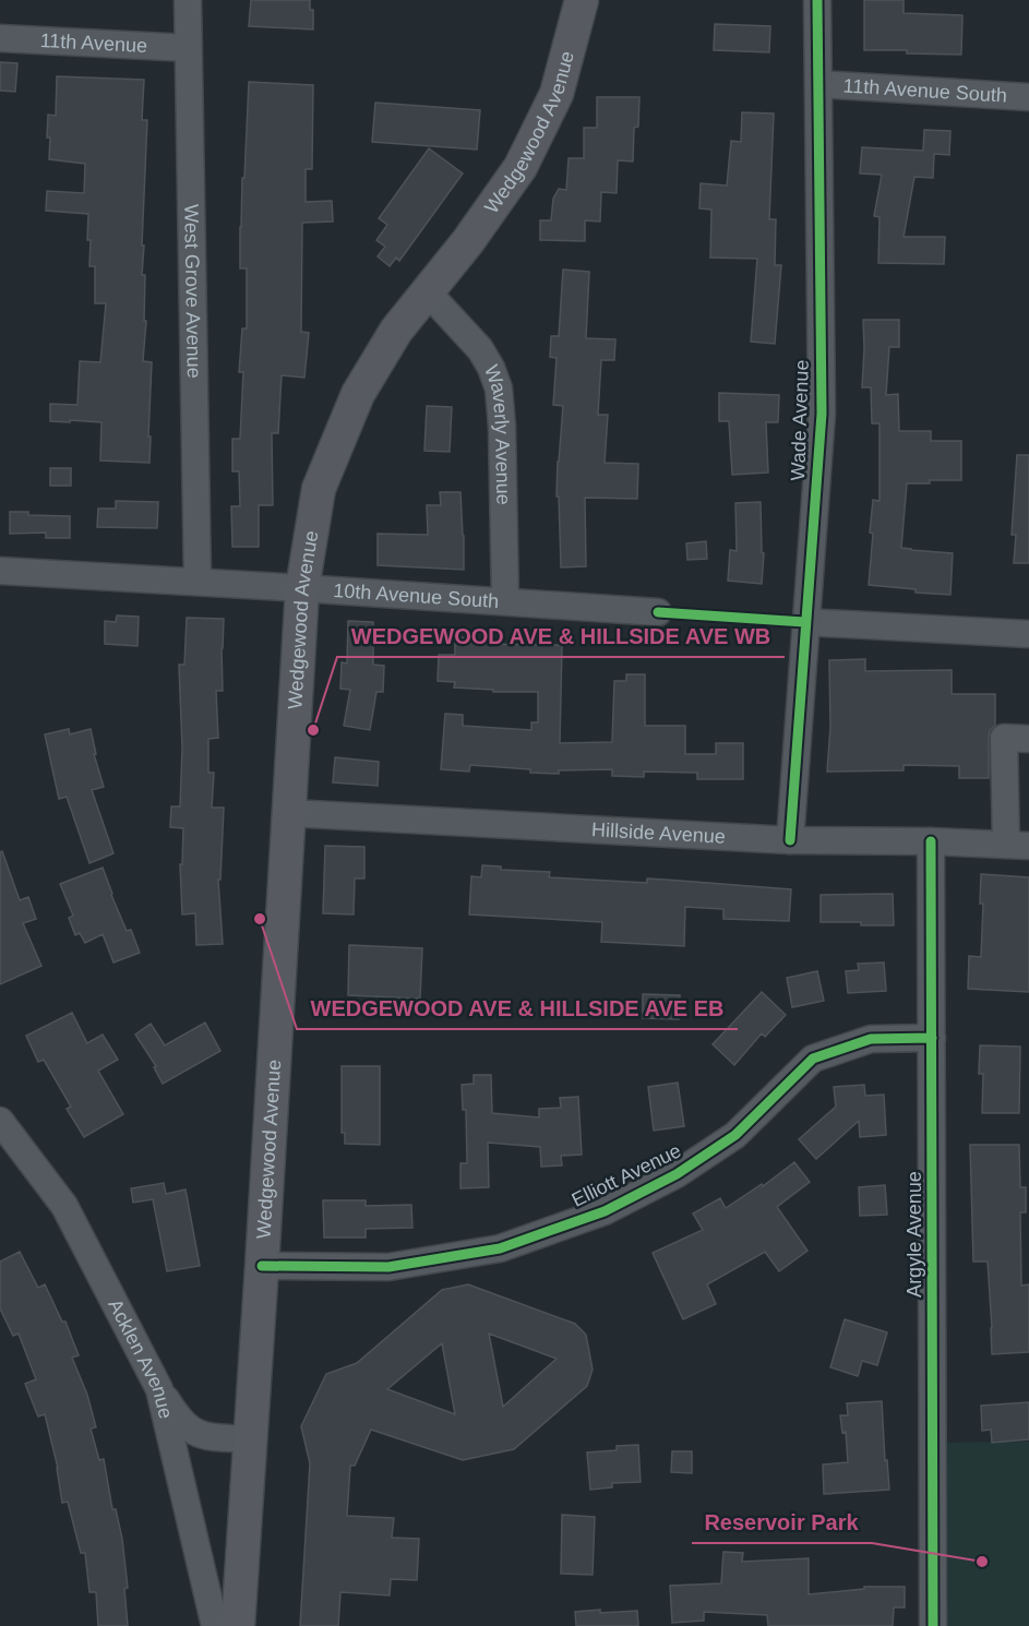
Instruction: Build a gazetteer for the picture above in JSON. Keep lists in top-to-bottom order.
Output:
{
  "streets": {
    "main road": ["Wedgewood Avenue"],
    "street": [
      "11th Avenue",
      "11th Avenue South",
      "West Grove Avenue",
      "Wade Avenue",
      "Waverly Avenue",
      "10th Avenue South",
      "Hillside Avenue",
      "Elliott Avenue",
      "Argyle Avenue",
      "Acklen Avenue"
    ]
  },
  "crossings": [
    ["11th Avenue", "West Grove Avenue"],
    ["11th Avenue South", "Wade Avenue"],
    ["Wedgewood Avenue", "Waverly Avenue"],
    ["Wedgewood Avenue", "10th Avenue South"],
    ["Wedgewood Avenue", "Hillside Avenue"],
    ["Wedgewood Avenue", "Elliott Avenue"],
    ["West Grove Avenue", "10th Avenue South"],
    ["Wade Avenue", "Hillside Avenue"],
    ["Waverly Avenue", "10th Avenue South"],
    ["Hillside Avenue", "Argyle Avenue"],
    ["Elliott Avenue", "Argyle Avenue"]
  ],
  "places": ["WEDGEWOOD AVE & HILLSIDE AVE WB", "WEDGEWOOD AVE & HILLSIDE AVE EB", "Reservoir Park"]
}
